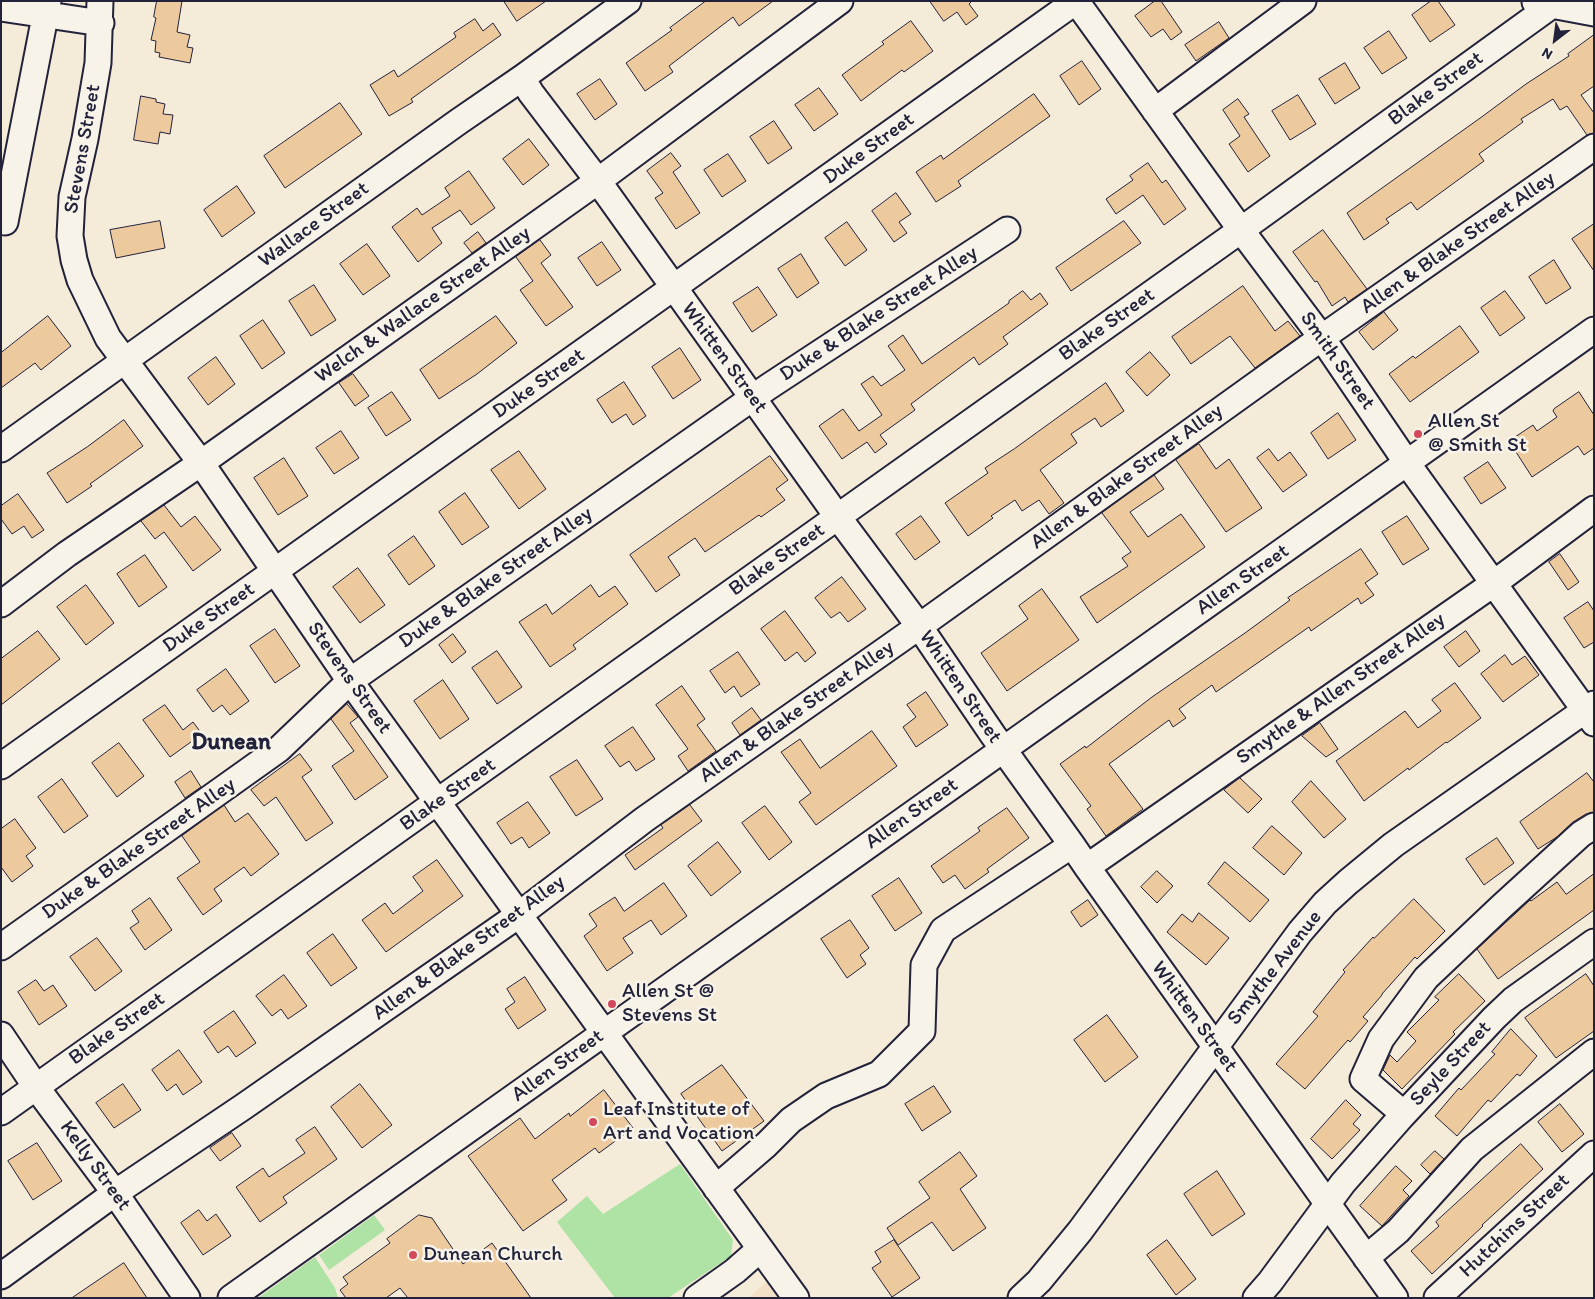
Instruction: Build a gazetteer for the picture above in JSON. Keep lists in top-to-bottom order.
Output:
{
  "streets": {
    "street": [
      "Blake Street",
      "Stevens Street",
      "Duke Street",
      "Wallace Street",
      "Allen & Blake Street Alley",
      "Welch & Wallace Street Alley",
      "Duke & Blake Street Alley",
      "Whitten Street",
      "Smith Street",
      "Allen Street",
      "Smythe & Allen Street Alley",
      "Smythe Avenue",
      "Seyle Street",
      "Kelly Street",
      "Hutchins Street"
    ]
  },
  "crossings": [
    ["Blake Street", "Stevens Street"],
    ["Blake Street", "Whitten Street"],
    ["Blake Street", "Smith Street"],
    ["Blake Street", "Kelly Street"],
    ["Stevens Street", "Duke Street"],
    ["Stevens Street", "Wallace Street"],
    ["Stevens Street", "Allen & Blake Street Alley"],
    ["Stevens Street", "Welch & Wallace Street Alley"],
    ["Stevens Street", "Duke & Blake Street Alley"],
    ["Stevens Street", "Allen Street"],
    ["Duke Street", "Whitten Street"],
    ["Duke Street", "Smith Street"],
    ["Wallace Street", "Whitten Street"],
    ["Allen & Blake Street Alley", "Whitten Street"],
    ["Allen & Blake Street Alley", "Smith Street"],
    ["Allen & Blake Street Alley", "Kelly Street"],
    ["Welch & Wallace Street Alley", "Whitten Street"],
    ["Duke & Blake Street Alley", "Whitten Street"],
    ["Whitten Street", "Allen Street"],
    ["Whitten Street", "Smythe & Allen Street Alley"],
    ["Whitten Street", "Smythe Avenue"],
    ["Whitten Street", "Seyle Street"],
    ["Smith Street", "Allen Street"],
    ["Smith Street", "Smythe & Allen Street Alley"],
    ["Smith Street", "Smythe Avenue"]
  ],
  "districts": ["Dunean"],
  "places": [
    "Allen St @ Smith St",
    "Allen St @ Stevens St",
    "Leaf Institute of Art and Vocation",
    "Dunean Church"
  ],
  "north": "bottom left"
}
